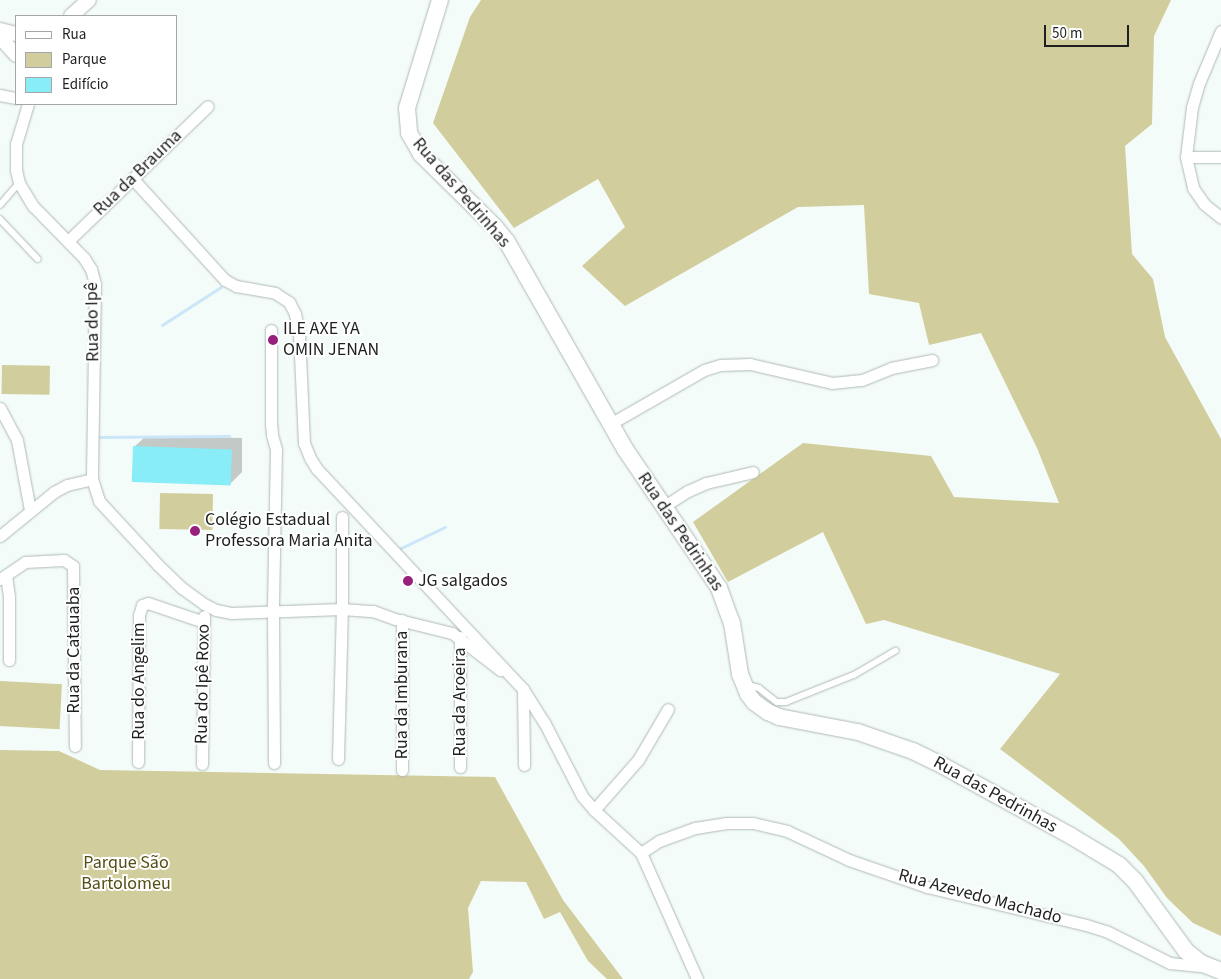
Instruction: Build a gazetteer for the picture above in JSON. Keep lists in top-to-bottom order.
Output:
{
  "streets": {
    "main road": ["Rua das Pedrinhas"],
    "street": [
      "Rua da Brauma",
      "Rua do Ipê",
      "Rua da Catauaba",
      "Rua do Angelim",
      "Rua do Ipê Roxo",
      "Rua da Imburana",
      "Rua da Aroeira",
      "Rua Azevedo Machado"
    ]
  },
  "crossings": [
    ["Rua da Brauma", "Rua do Ipê"],
    ["Rua das Pedrinhas", "Rua Azevedo Machado"],
    ["Rua do Angelim", "Rua do Ipê Roxo"]
  ],
  "parks": ["Parque São Bartolomeu"],
  "places": ["ILE AXE YA OMIN JENAN", "Colégio Estadual Professora Maria Anita", "JG salgados"],
  "legend": ["Rua", "Parque", "Edifício"],
  "scale_bar": "50 m"
}
